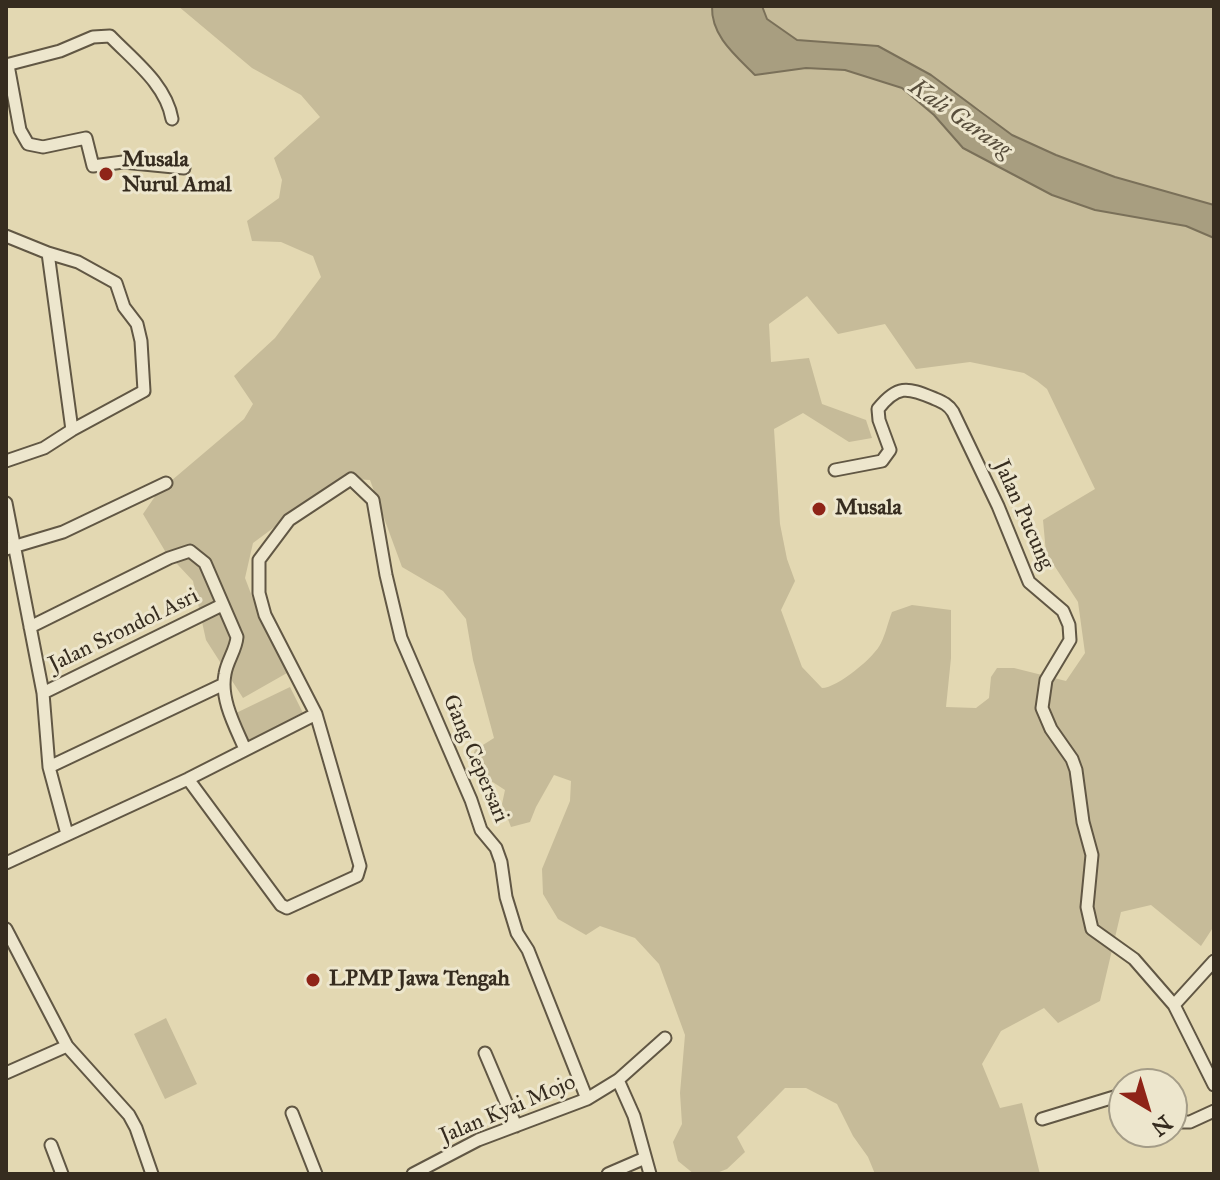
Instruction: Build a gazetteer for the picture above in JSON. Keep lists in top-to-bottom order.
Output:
{
  "streets": {
    "street": [
      "Jalan Pucung",
      "Jalan Srondol Asri",
      "Gang Cepersari",
      "Jalan Kyai Mojo"
    ]
  },
  "crossings": [
    ["Gang Cepersari", "Jalan Kyai Mojo"]
  ],
  "water": ["Kali Garang"],
  "places": ["Musala Nurul Amal", "Musala", "LPMP Jawa Tengah"],
  "north": "bottom right"
}
